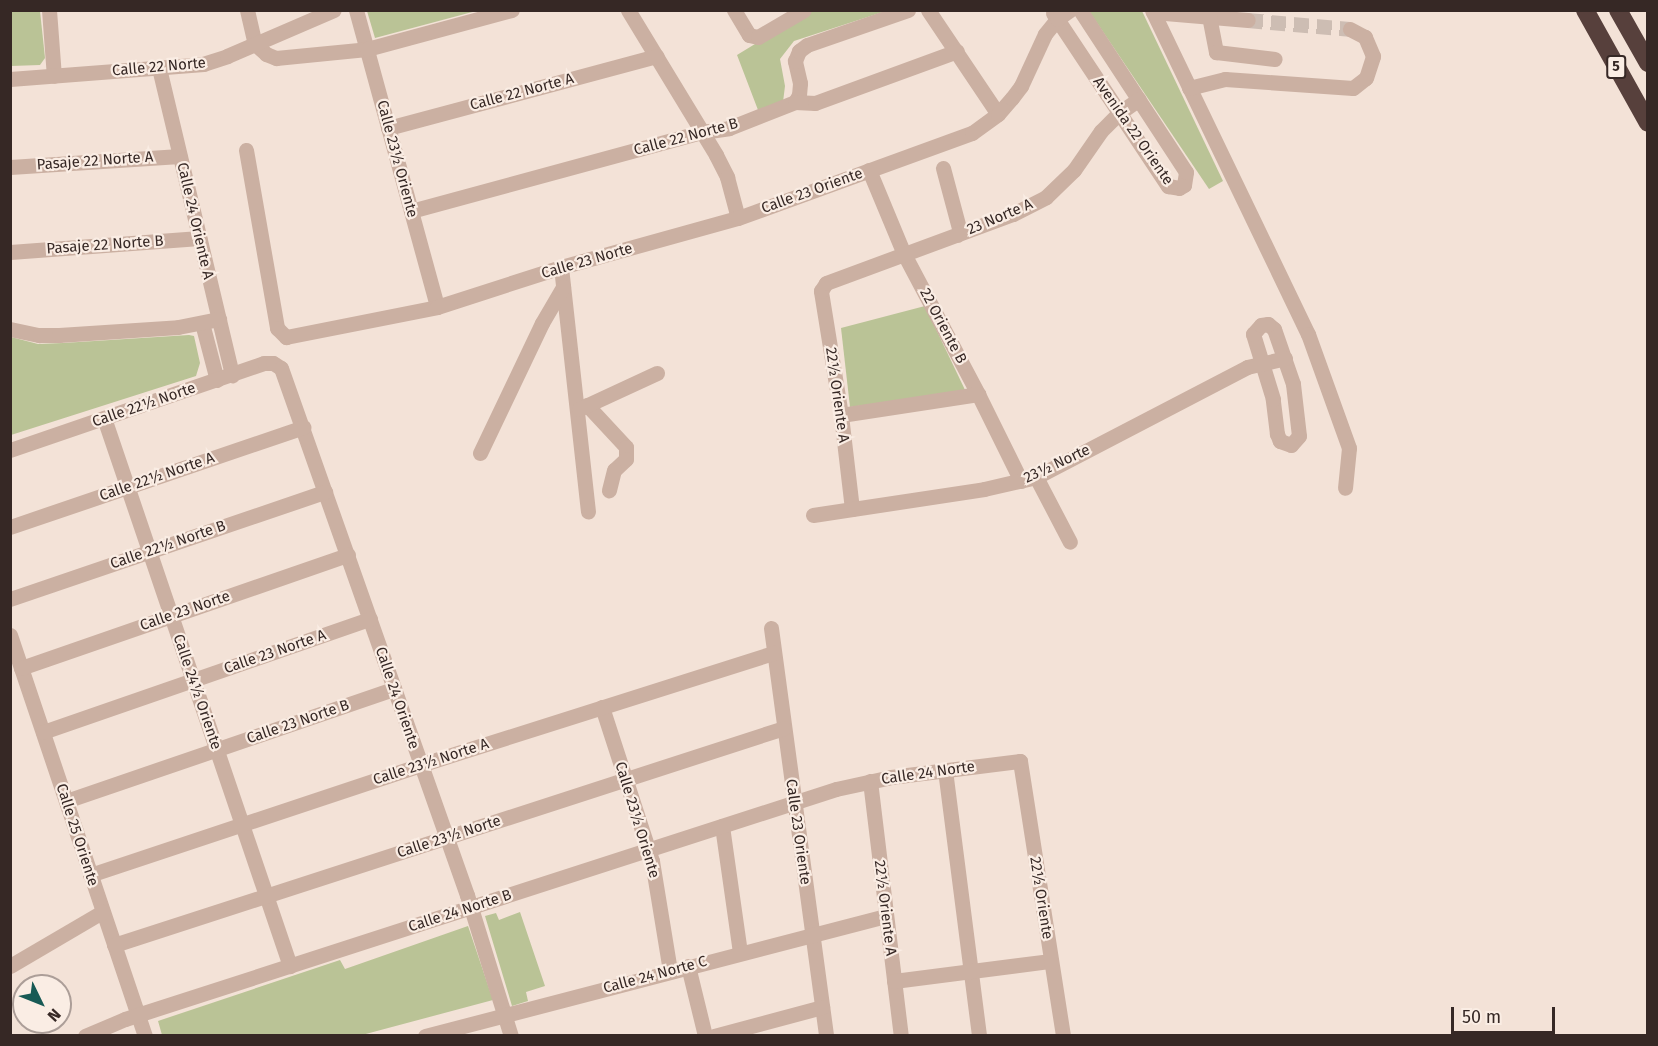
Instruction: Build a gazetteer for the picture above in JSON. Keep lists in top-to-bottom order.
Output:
{
  "streets": {
    "highway": ["5"],
    "street": [
      "Calle 22 Norte",
      "Calle 22 Norte A",
      "Avenida 22 Oriente",
      "Calle 22 Norte B",
      "Calle 23½ Oriente",
      "Pasaje 22 Norte A",
      "Calle 23 Oriente",
      "23 Norte A",
      "Calle 24 Oriente A",
      "Pasaje 22 Norte B",
      "Calle 23 Norte",
      "22 Oriente B",
      "22½ Oriente A",
      "Calle 22½ Norte",
      "23½ Norte",
      "Calle 22½ Norte A",
      "Calle 22½ Norte B",
      "Calle 23 Norte A",
      "Calle 24½ Oriente",
      "Calle 24 Oriente",
      "Calle 23 Norte B",
      "Calle 23½ Norte A",
      "Calle 24 Norte",
      "Calle 25 Oriente",
      "Calle 23½ Norte",
      "22½ Oriente",
      "Calle 24 Norte B",
      "Calle 24 Norte C"
    ]
  },
  "crossings": [
    ["Calle 22 Norte", "Calle 24 Oriente A"],
    ["Calle 22 Norte A", "Calle 23½ Oriente"],
    ["Avenida 22 Oriente", "Calle 23 Oriente"],
    ["Avenida 22 Oriente", "23 Norte A"],
    ["Calle 22 Norte B", "Calle 23½ Oriente"],
    ["Calle 23½ Oriente", "Calle 23 Norte"],
    ["Calle 23½ Oriente", "Calle 23½ Norte A"],
    ["Calle 23½ Oriente", "Calle 23½ Norte"],
    ["Calle 23½ Oriente", "Calle 24 Norte B"],
    ["Calle 23½ Oriente", "Calle 24 Norte C"],
    ["Pasaje 22 Norte A", "Calle 24 Oriente A"],
    ["Calle 23 Oriente", "Calle 23 Norte"],
    ["Calle 23 Oriente", "22 Oriente B"],
    ["Calle 23 Oriente", "Calle 23½ Norte A"],
    ["Calle 23 Oriente", "Calle 23½ Norte"],
    ["Calle 23 Oriente", "Calle 24 Norte B"],
    ["Calle 23 Oriente", "Calle 24 Norte C"],
    ["23 Norte A", "22 Oriente B"],
    ["23 Norte A", "22½ Oriente A"],
    ["Calle 24 Oriente A", "Pasaje 22 Norte B"],
    ["Calle 24 Oriente A", "Calle 22½ Norte"],
    ["Calle 23 Norte", "Calle 24½ Oriente"],
    ["Calle 23 Norte", "Calle 24 Oriente"],
    ["Calle 23 Norte", "Calle 25 Oriente"],
    ["22 Oriente B", "23½ Norte"],
    ["22½ Oriente A", "23½ Norte"],
    ["22½ Oriente A", "Calle 24 Norte"],
    ["22½ Oriente A", "Calle 24 Norte C"],
    ["Calle 22½ Norte", "Calle 24½ Oriente"],
    ["Calle 22½ Norte", "Calle 24 Oriente"],
    ["Calle 22½ Norte A", "Calle 24½ Oriente"],
    ["Calle 22½ Norte A", "Calle 24 Oriente"],
    ["Calle 22½ Norte B", "Calle 24½ Oriente"],
    ["Calle 22½ Norte B", "Calle 24 Oriente"],
    ["Calle 23 Norte A", "Calle 24½ Oriente"],
    ["Calle 23 Norte A", "Calle 24 Oriente"],
    ["Calle 23 Norte A", "Calle 25 Oriente"],
    ["Calle 24½ Oriente", "Calle 23 Norte B"],
    ["Calle 24½ Oriente", "Calle 23½ Norte A"],
    ["Calle 24½ Oriente", "Calle 23½ Norte"],
    ["Calle 24½ Oriente", "Calle 24 Norte B"],
    ["Calle 24 Oriente", "Calle 23 Norte B"],
    ["Calle 24 Oriente", "Calle 23½ Norte A"],
    ["Calle 24 Oriente", "Calle 23½ Norte"],
    ["Calle 24 Oriente", "Calle 24 Norte B"],
    ["Calle 24 Oriente", "Calle 24 Norte C"],
    ["Calle 23 Norte B", "Calle 25 Oriente"],
    ["Calle 23½ Norte A", "Calle 25 Oriente"],
    ["Calle 24 Norte", "22½ Oriente"],
    ["Calle 24 Norte", "Calle 24 Norte B"],
    ["Calle 25 Oriente", "Calle 23½ Norte"],
    ["Calle 25 Oriente", "Calle 24 Norte B"]
  ],
  "scale_bar": "50 m",
  "north": "bottom right"
}
